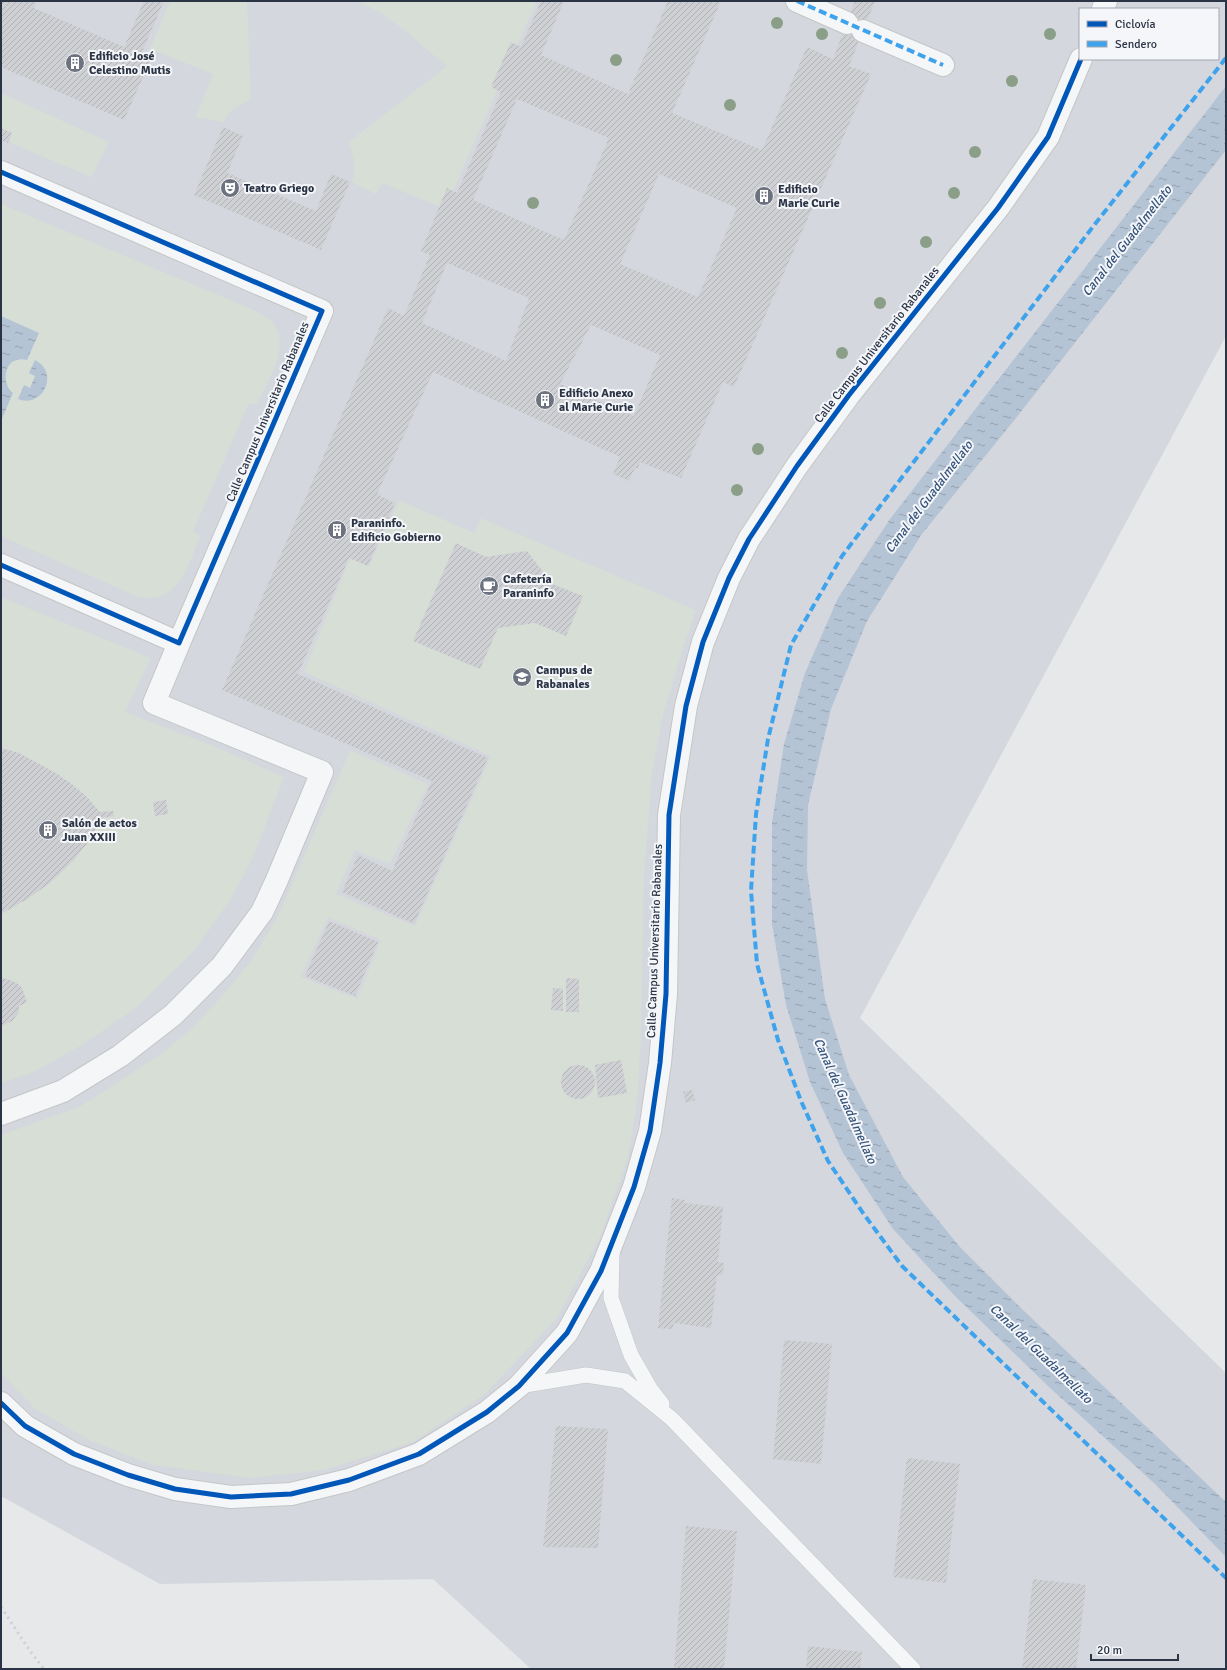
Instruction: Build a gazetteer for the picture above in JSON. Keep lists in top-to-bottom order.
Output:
{
  "streets": {
    "street": ["Calle Campus Universitario Rabanales"]
  },
  "water": ["Canal del Guadalmellato"],
  "places": {
    "building": [
      "Edificio José Celestino Mutis",
      "Edificio Marie Curie",
      "Edificio Anexo al Marie Curie",
      "Paraninfo. Edificio Gobierno",
      "Salón de actos Juan XXIII"
    ],
    "theatre": ["Teatro Griego"],
    "cafe": ["Cafetería Paraninfo"],
    "school or university": ["Campus de Rabanales"]
  },
  "legend": ["Ciclovía", "Sendero"],
  "scale_bar": "20 m"
}
